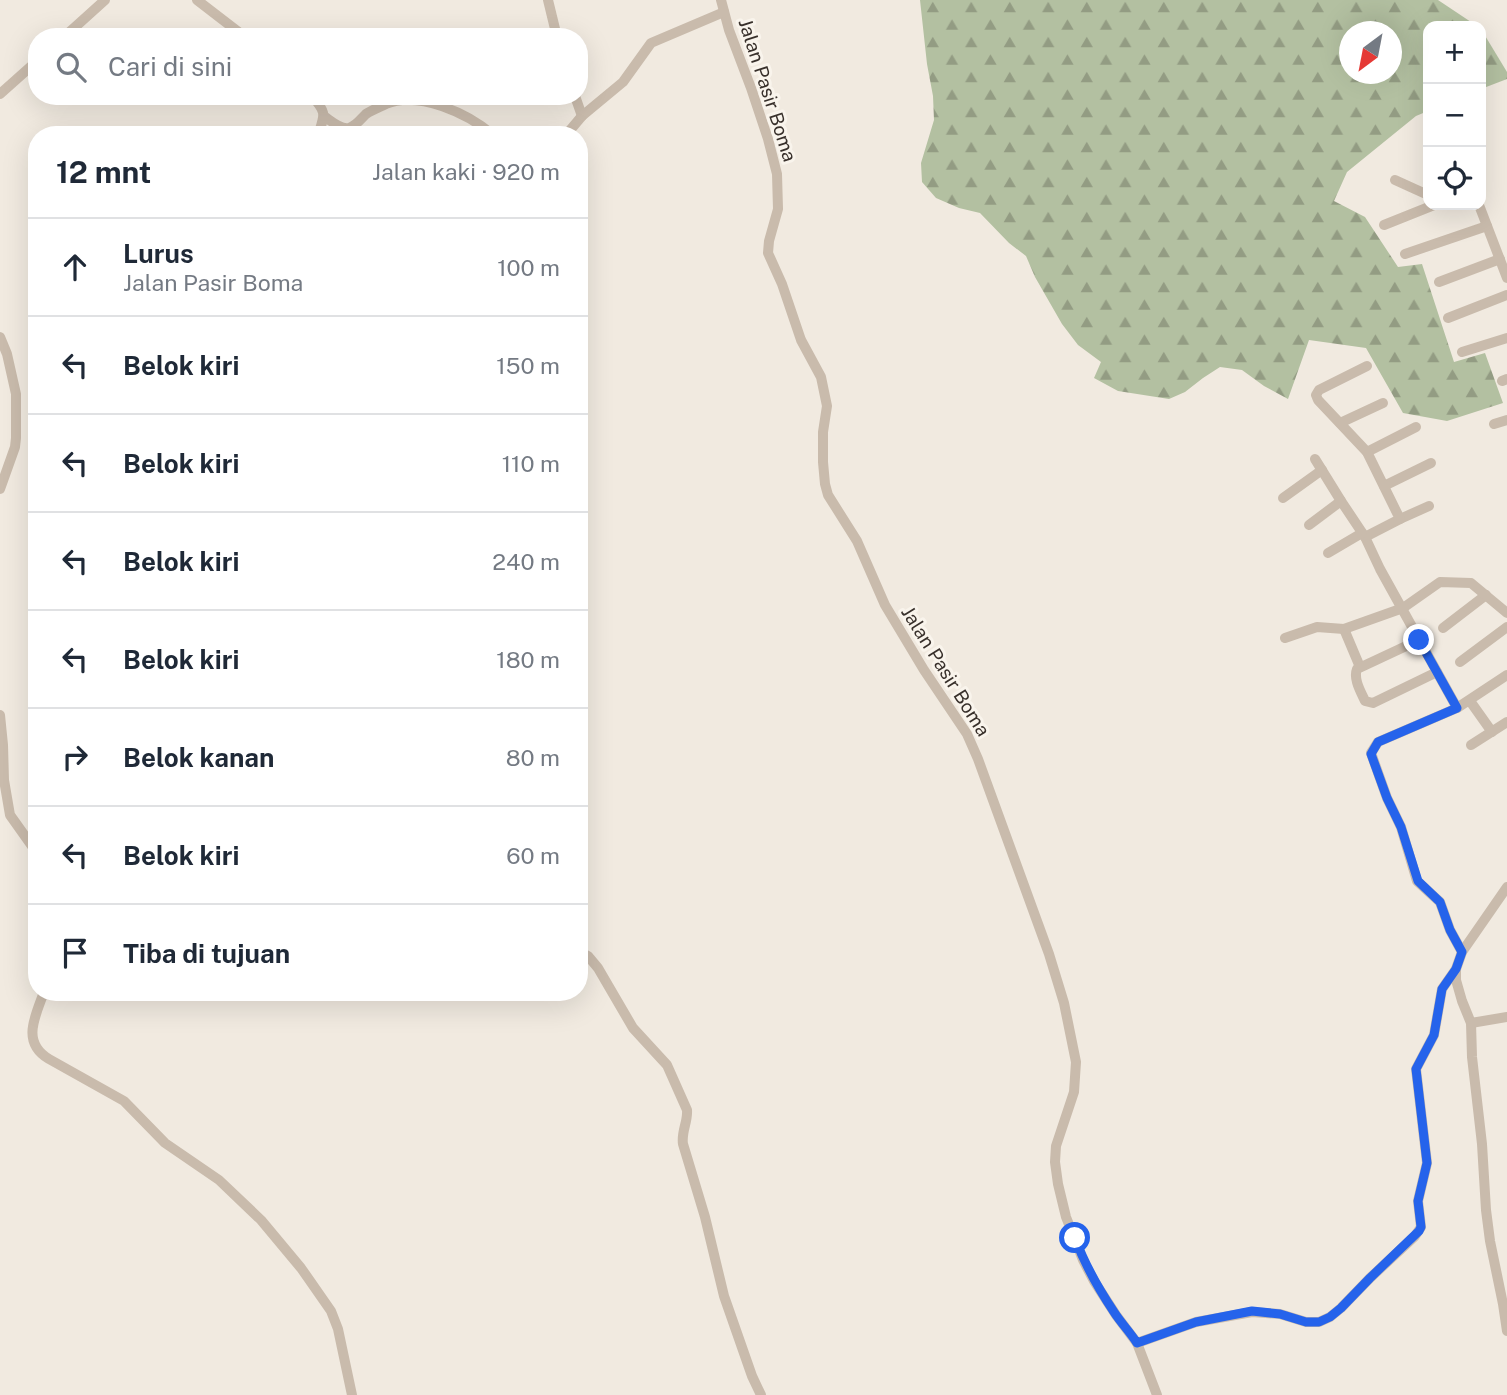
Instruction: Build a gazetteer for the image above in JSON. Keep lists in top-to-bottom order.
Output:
{
  "streets": {
    "street": ["Jalan Pasir Boma"]
  },
  "north": "bottom left",
  "page": {
    "map_buttons": ["+", "−"],
    "search": "Cari di sini",
    "heading": ["12 mnt", "Jalan kaki · 920 m"],
    "list": [
      ["Lurus", "Jalan Pasir Boma", "100 m"],
      ["Belok kiri", "150 m"],
      ["Belok kiri", "110 m"],
      ["Belok kiri", "240 m"],
      ["Belok kiri", "180 m"],
      ["Belok kanan", "80 m"],
      ["Belok kiri", "60 m"],
      "Tiba di tujuan"
    ]
  }
}
